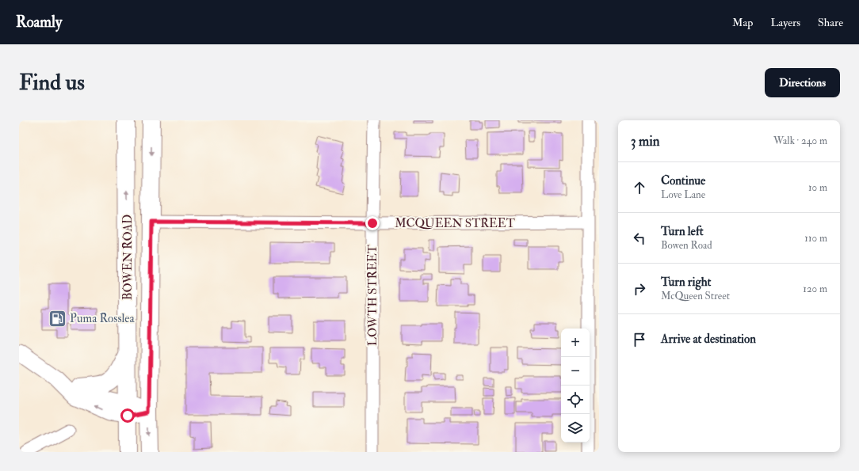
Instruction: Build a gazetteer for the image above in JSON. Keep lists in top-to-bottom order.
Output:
{
  "streets": {
    "main road": ["BOWEN ROAD"],
    "street": ["MCQUEEN STREET", "LOWTH STREET"]
  },
  "crossings": [
    ["MCQUEEN STREET", "BOWEN ROAD"],
    ["MCQUEEN STREET", "LOWTH STREET"]
  ],
  "places": {
    "fuel station": ["Puma Rosslea"]
  },
  "page": {
    "header": "Roamly",
    "nav": ["Map", "Layers", "Share"],
    "buttons": "Directions",
    "title": "Find us",
    "heading": ["3 min", "Walk · 240 m"],
    "list": [
      ["Continue", "Love Lane", "10 m"],
      ["Turn left", "Bowen Road", "110 m"],
      ["Turn right", "McQueen Street", "120 m"],
      "Arrive at destination"
    ],
    "map_buttons": ["+", "−"]
  }
}
